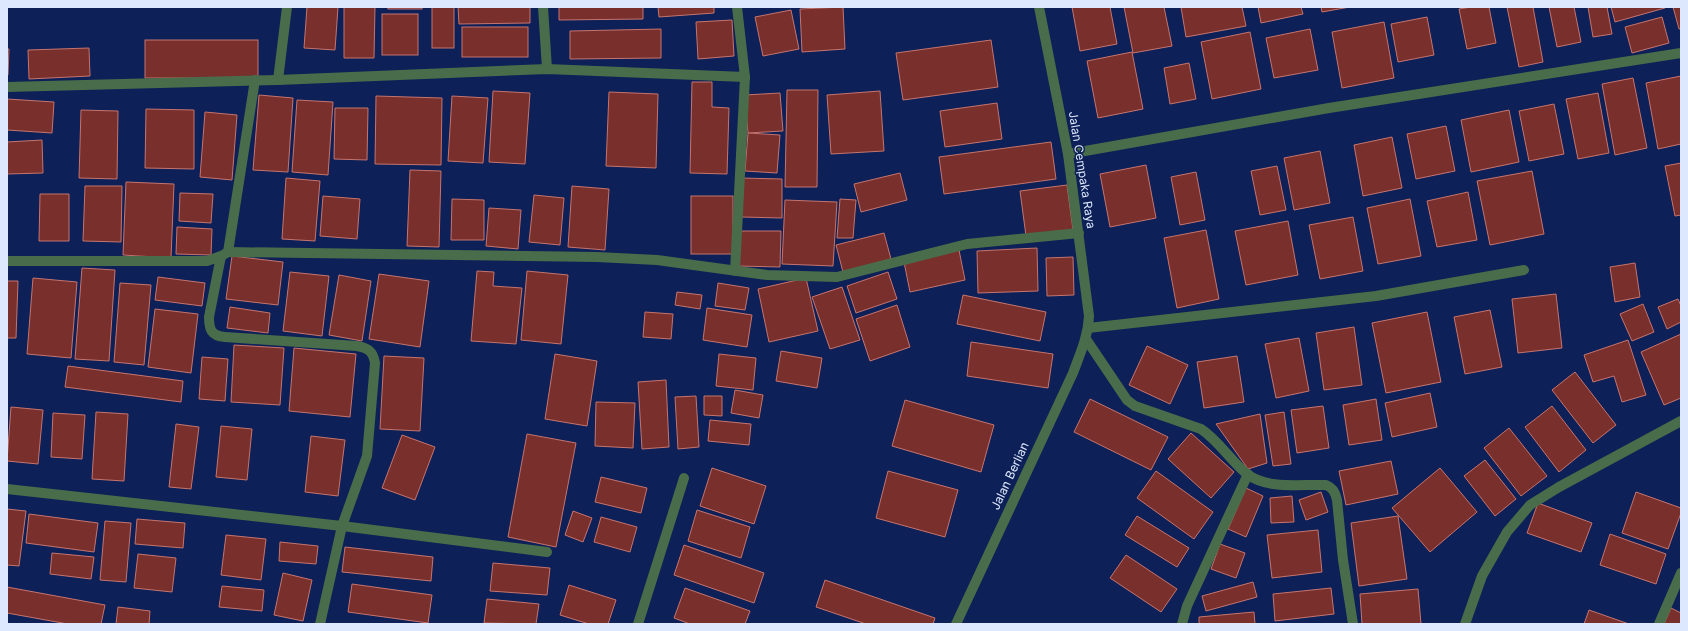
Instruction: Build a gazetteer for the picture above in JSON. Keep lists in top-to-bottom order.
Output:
{
  "streets": {
    "street": ["Jalan Cempaka Raya", "Jalan Berlian"]
  },
  "crossings": [
    ["Jalan Cempaka Raya", "Jalan Berlian"]
  ]
}
